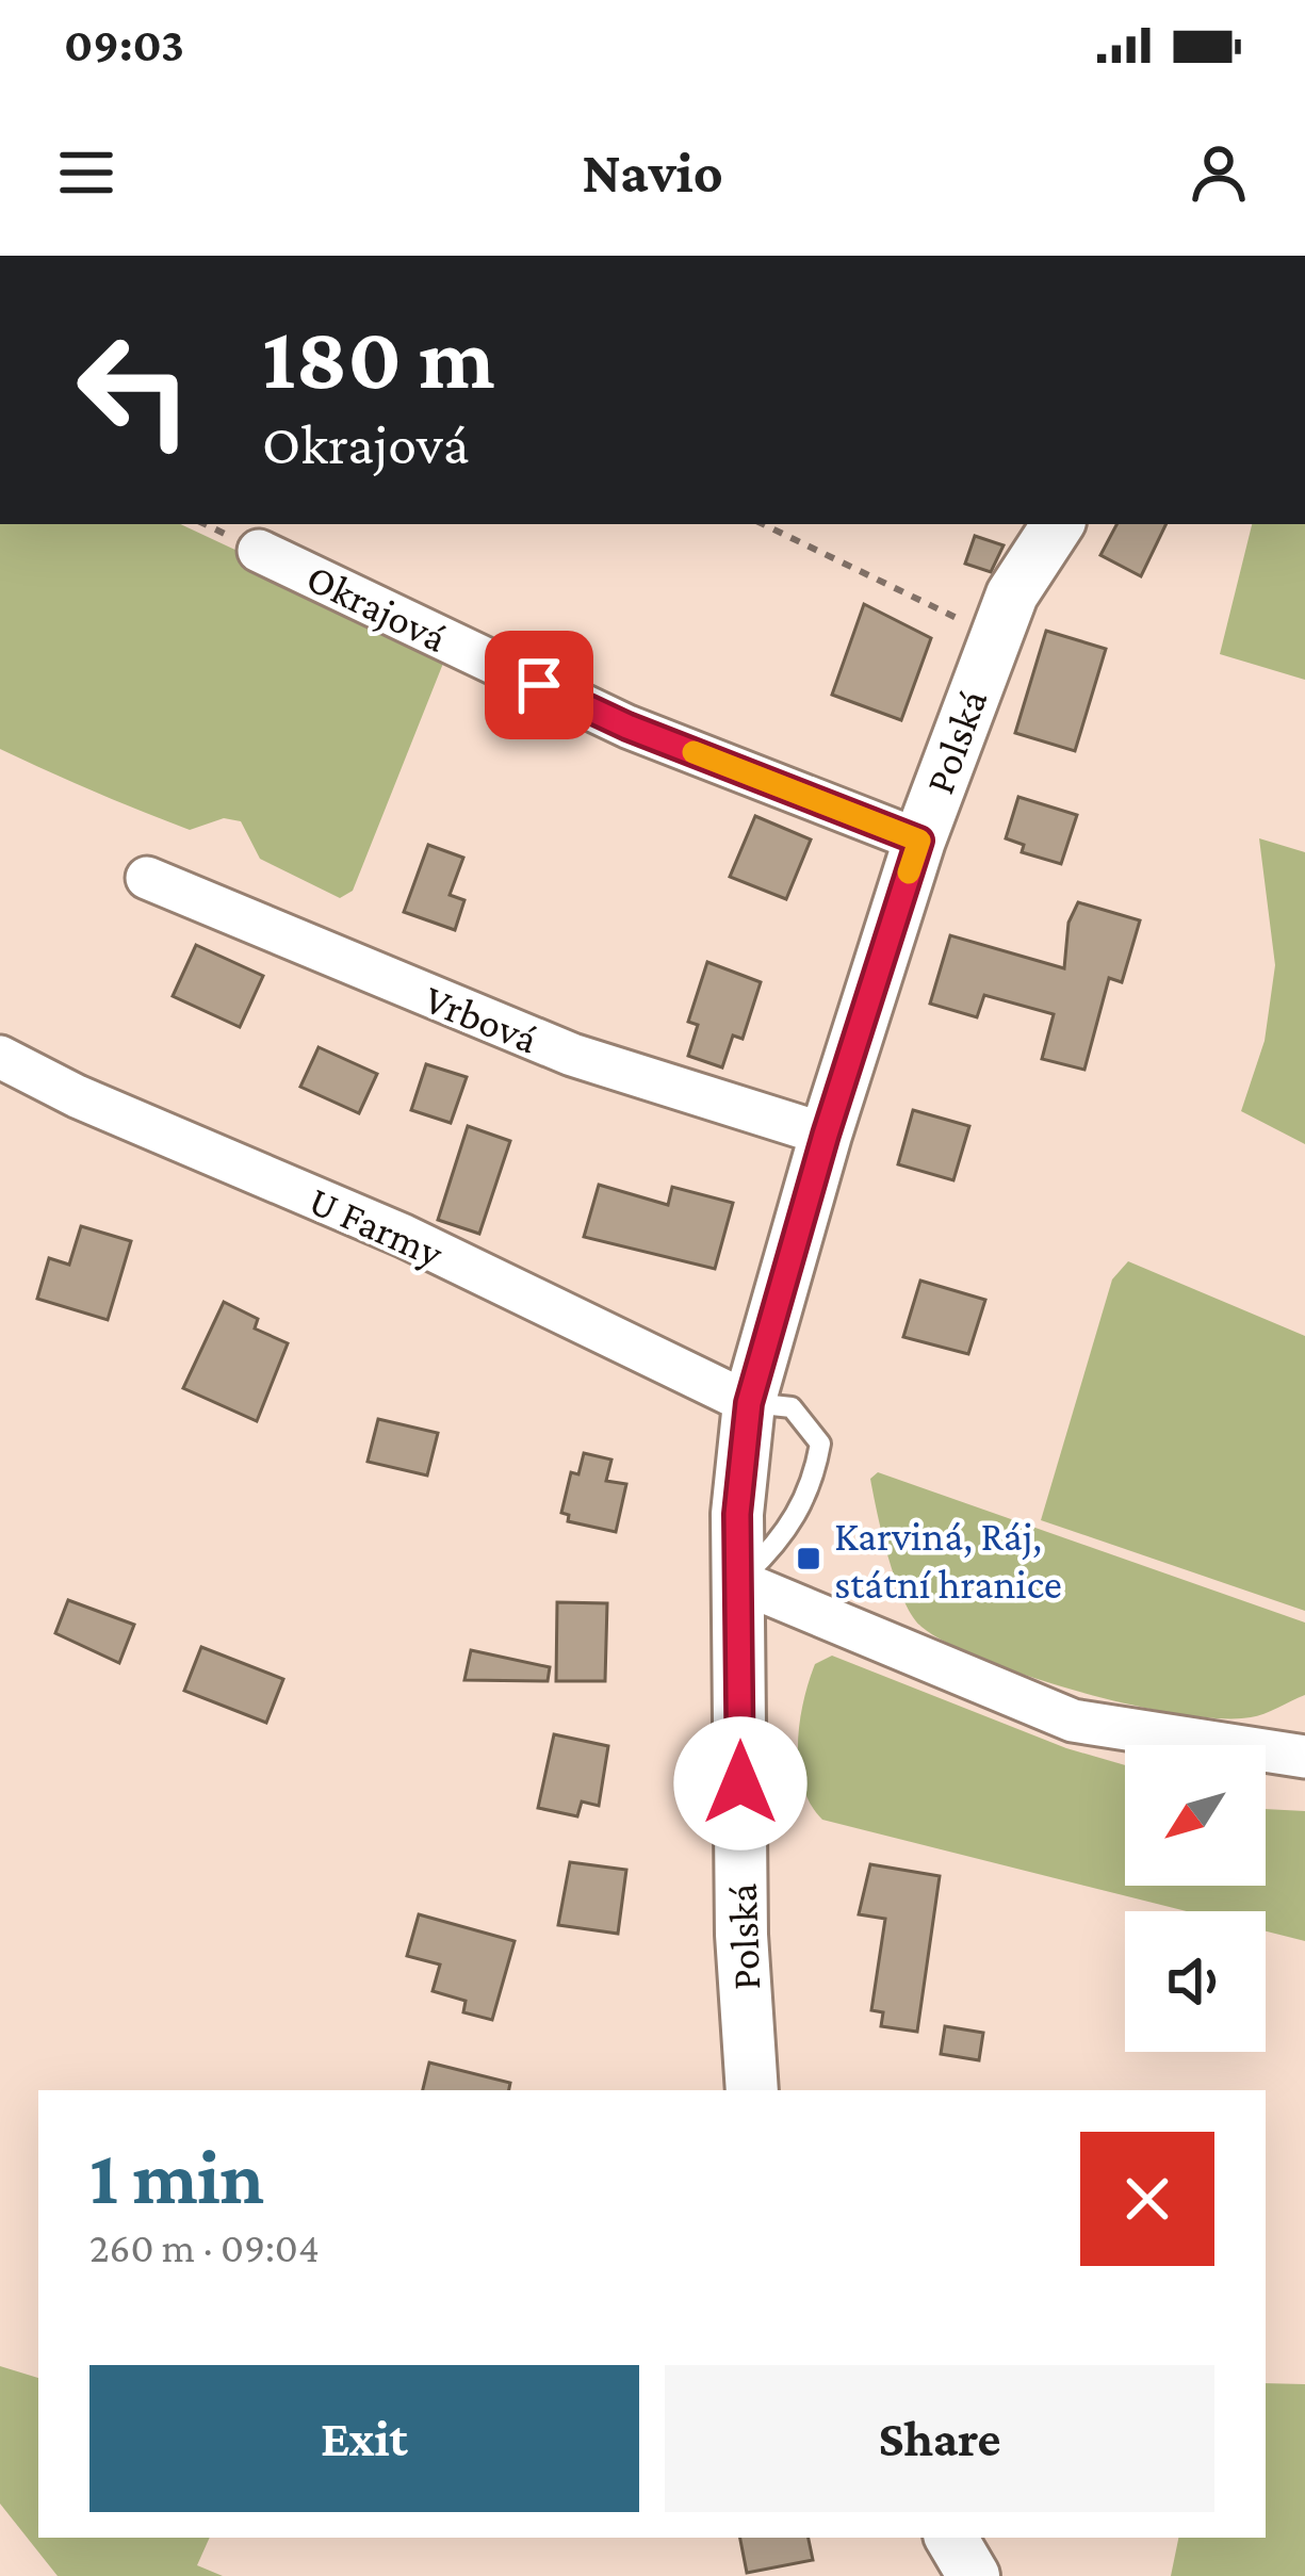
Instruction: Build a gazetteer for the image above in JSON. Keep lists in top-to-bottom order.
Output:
{
  "streets": {
    "street": [
      "Okrajová",
      "Polská",
      "Vrbová",
      "U Farmy"
    ]
  },
  "crossings": [
    ["Okrajová", "Polská"],
    ["Polská", "Vrbová"],
    ["Polská", "U Farmy"]
  ],
  "places": {
    "transit": ["Karviná, Ráj, státní hranice"]
  },
  "north": "bottom left",
  "page": {
    "status": "09:03",
    "header": "Navio",
    "turn": ["180 m", "Okrajová"],
    "heading": ["1 min", "260 m · 09:04"],
    "buttons": ["Exit", "Share"]
  }
}
